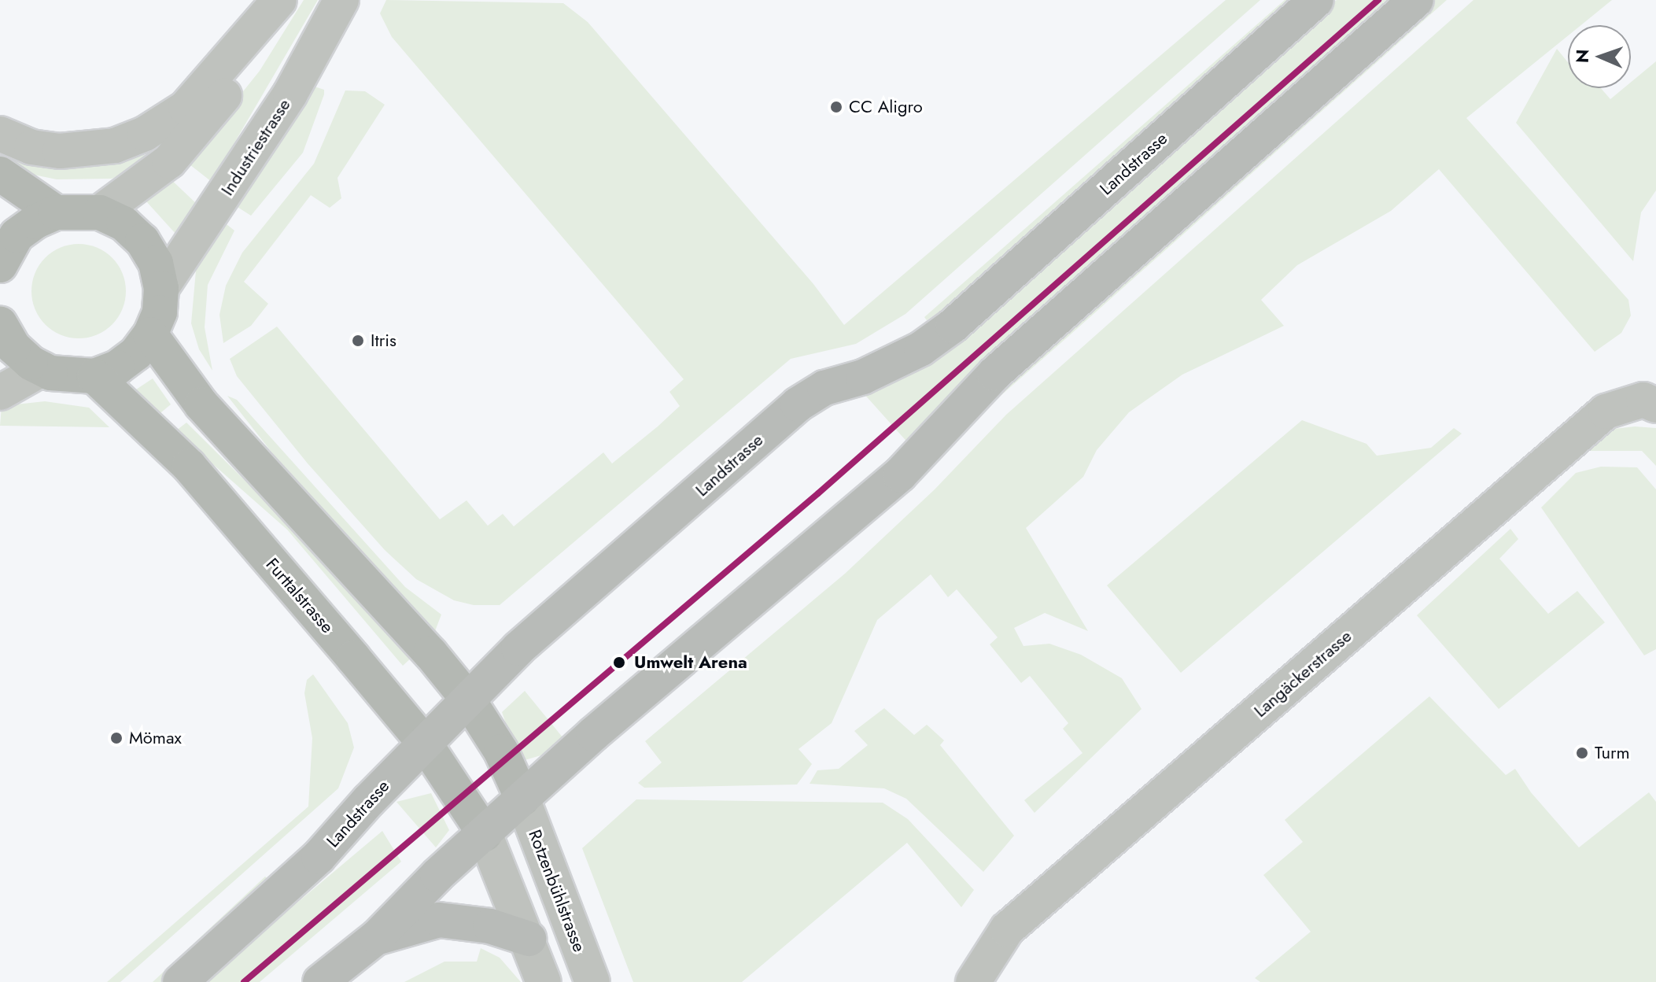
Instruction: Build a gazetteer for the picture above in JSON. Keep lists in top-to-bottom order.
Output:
{
  "streets": {
    "main road": ["Landstrasse", "Furttalstrasse"],
    "street": ["Industriestrasse", "Langäckerstrasse", "Rotzenbühlstrasse"]
  },
  "crossings": [
    ["Landstrasse", "Furttalstrasse"]
  ],
  "places": [
    "CC Aligro",
    "Itris",
    "Umwelt Arena",
    "Mömax",
    "Turm"
  ],
  "north": "left"
}
